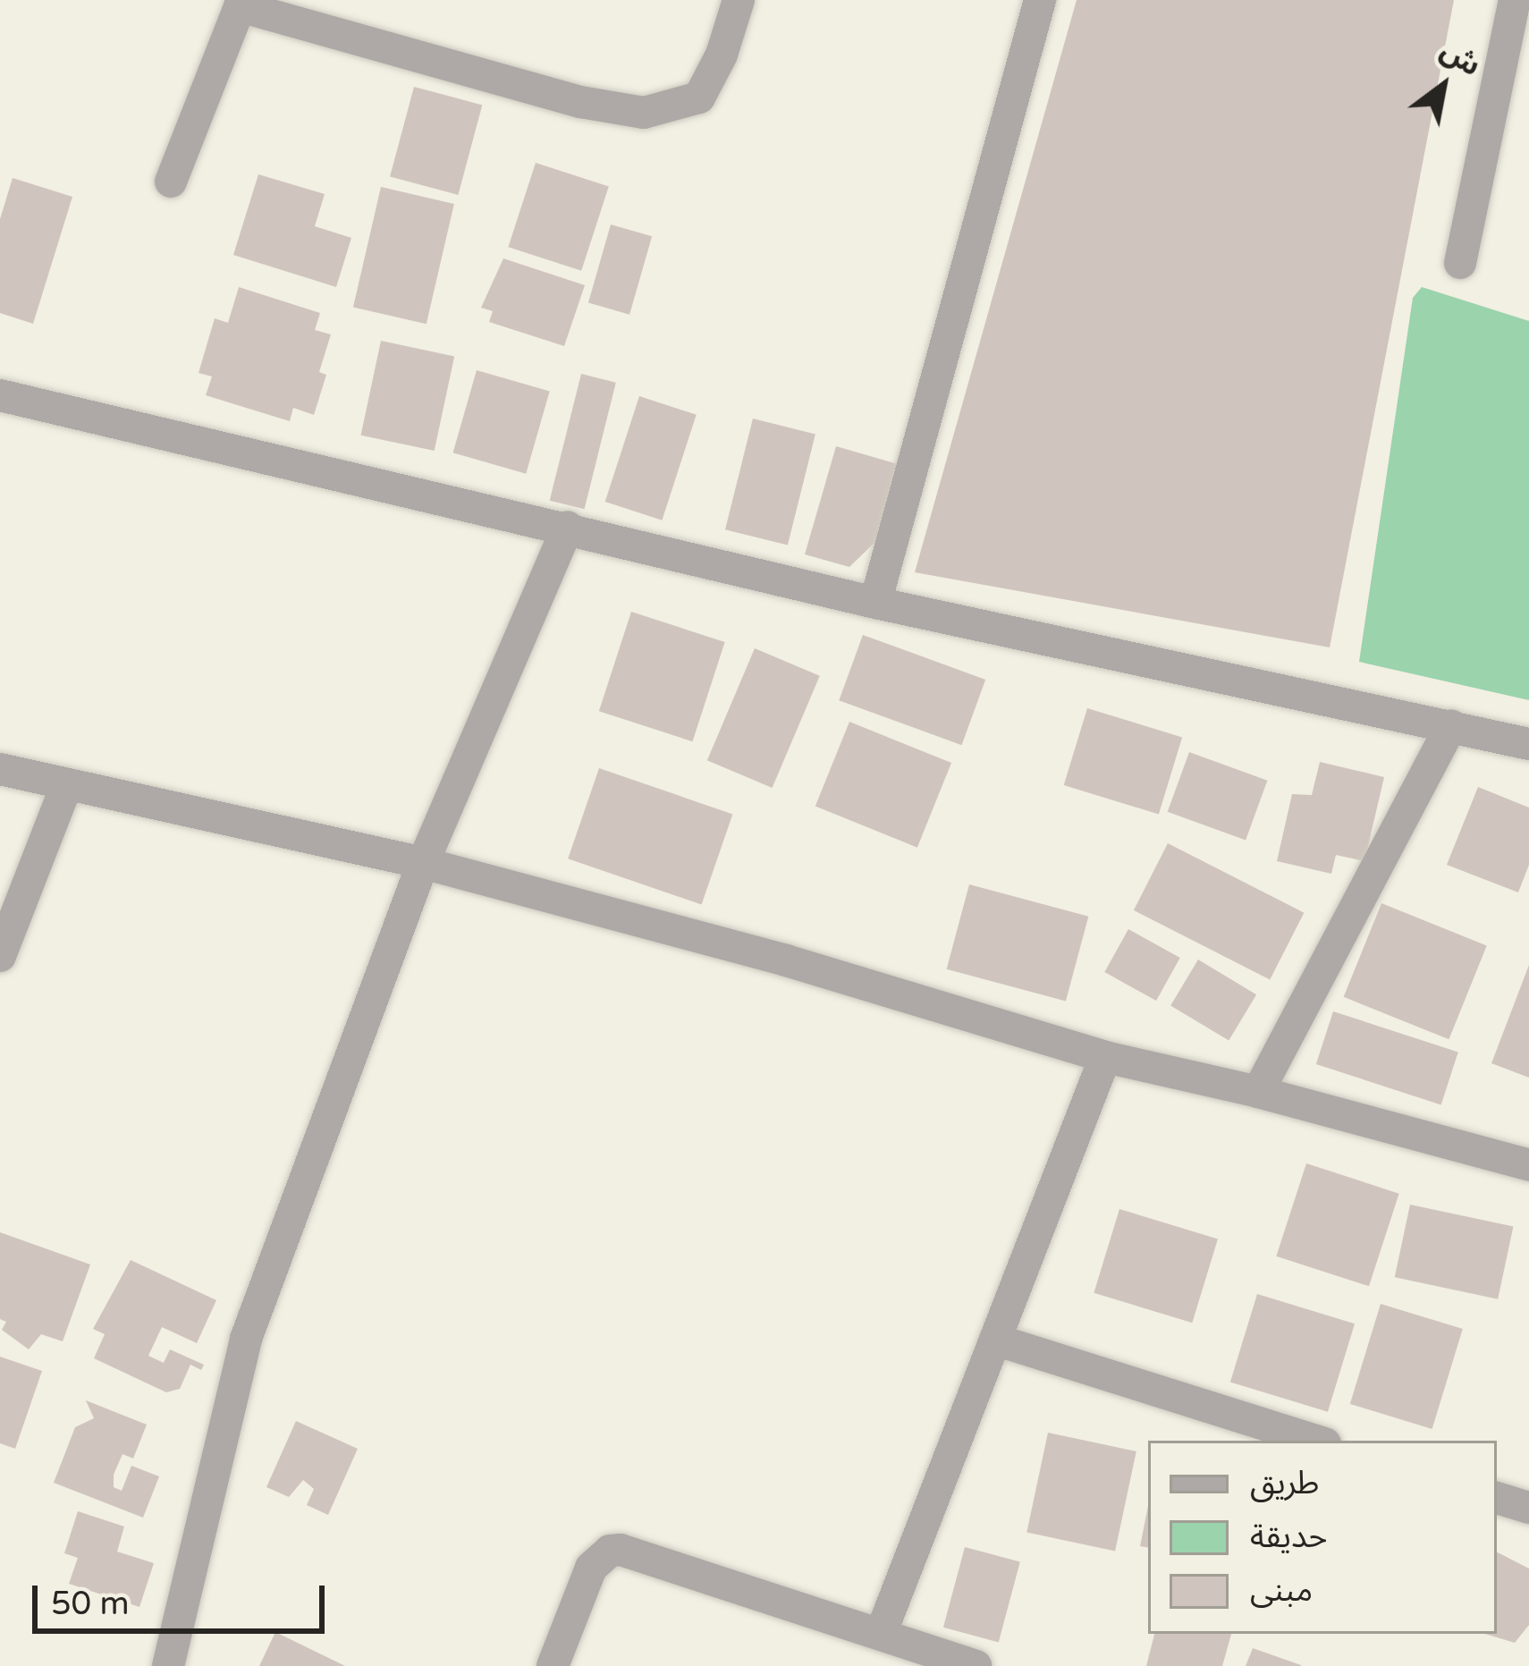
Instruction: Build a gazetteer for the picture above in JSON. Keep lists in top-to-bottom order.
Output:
{
  "legend": ["طريق", "حديقة", "مبنى"],
  "scale_bar": "50 m",
  "north": "top right"
}
